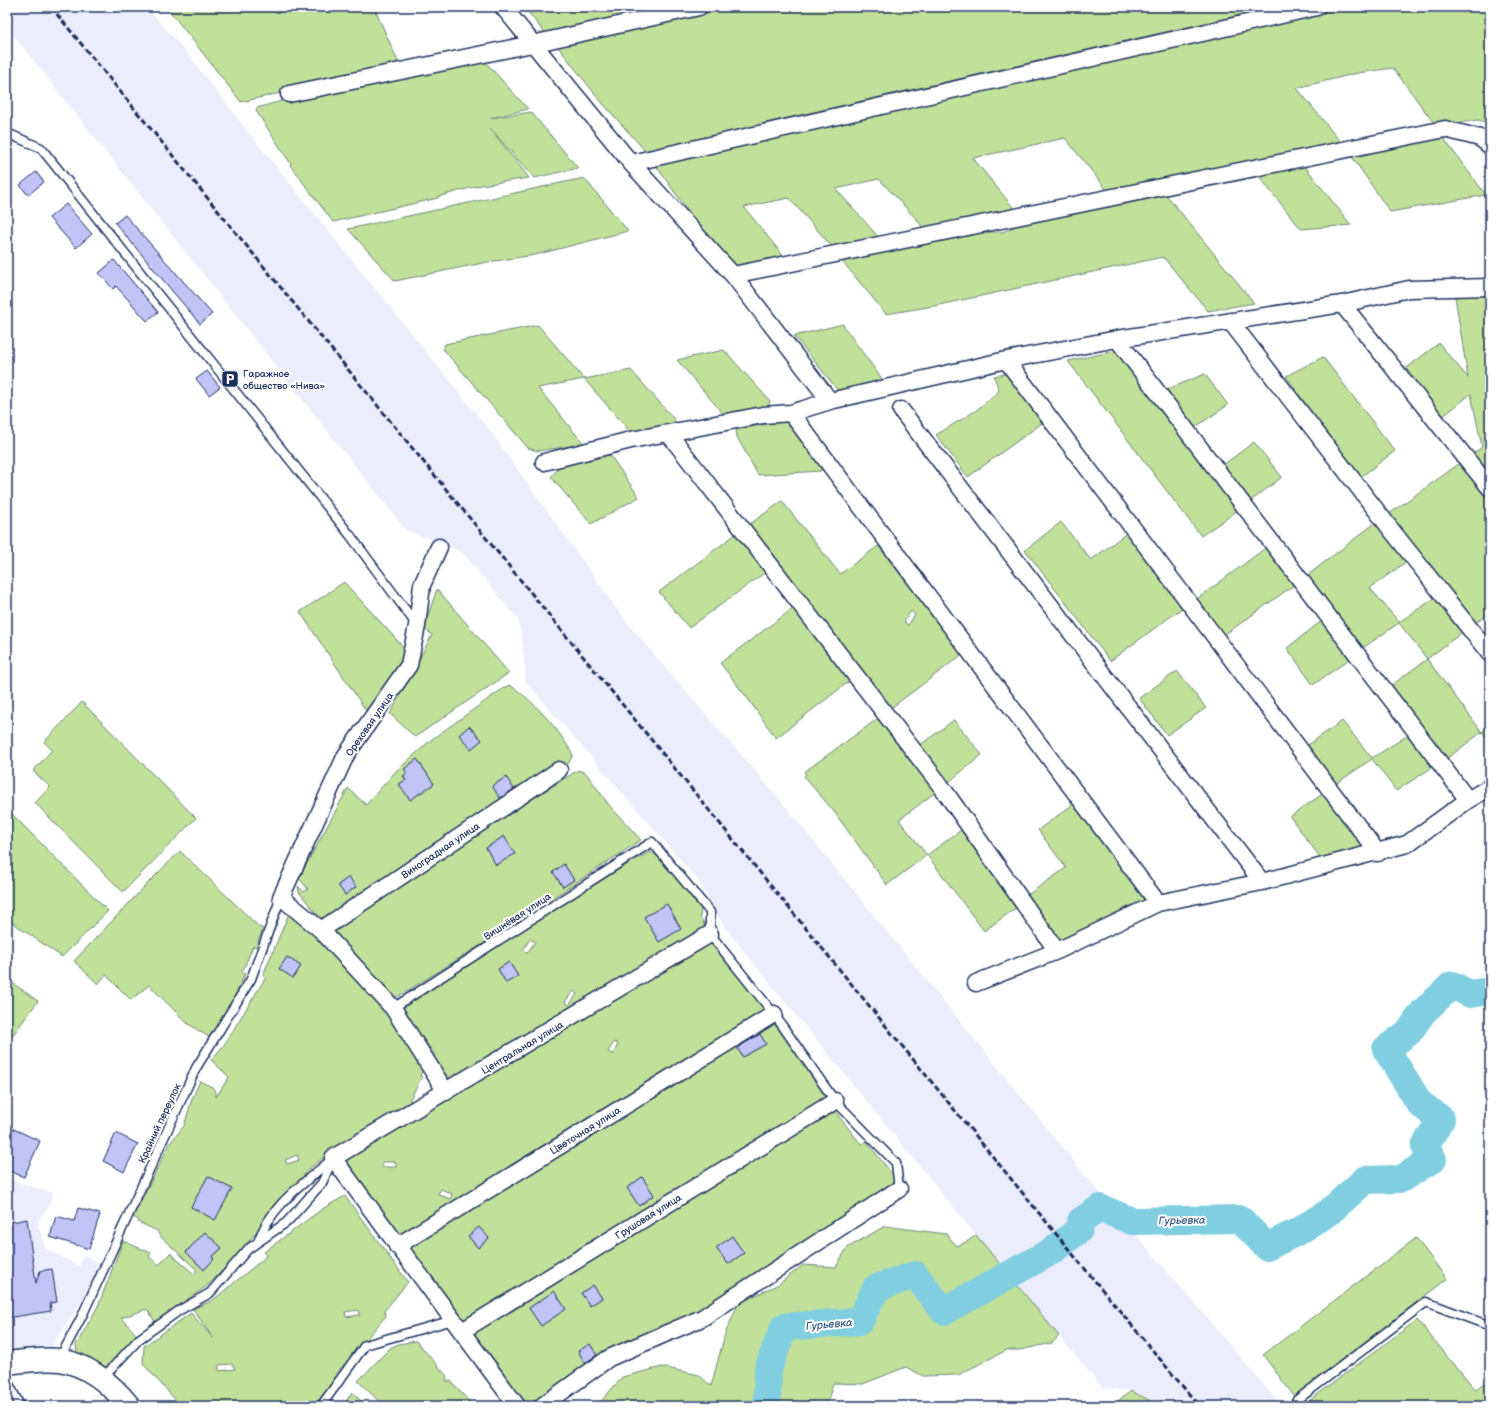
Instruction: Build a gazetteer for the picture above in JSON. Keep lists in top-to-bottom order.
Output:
{
  "streets": {
    "street": [
      "Ореховая улица",
      "Виноградная улица",
      "Центральная улица",
      "Цветочная улица",
      "Грушовая улица"
    ],
    "lane": ["Вишнёвая улица", "Крайний переулок"]
  },
  "crossings": [
    ["Ореховая улица", "Крайний переулок"],
    ["Вишнёвая улица", "Центральная улица"]
  ],
  "water": ["Гурьевка"],
  "places": {
    "parking": ["Гаражное общество «Нива»"]
  }
}
